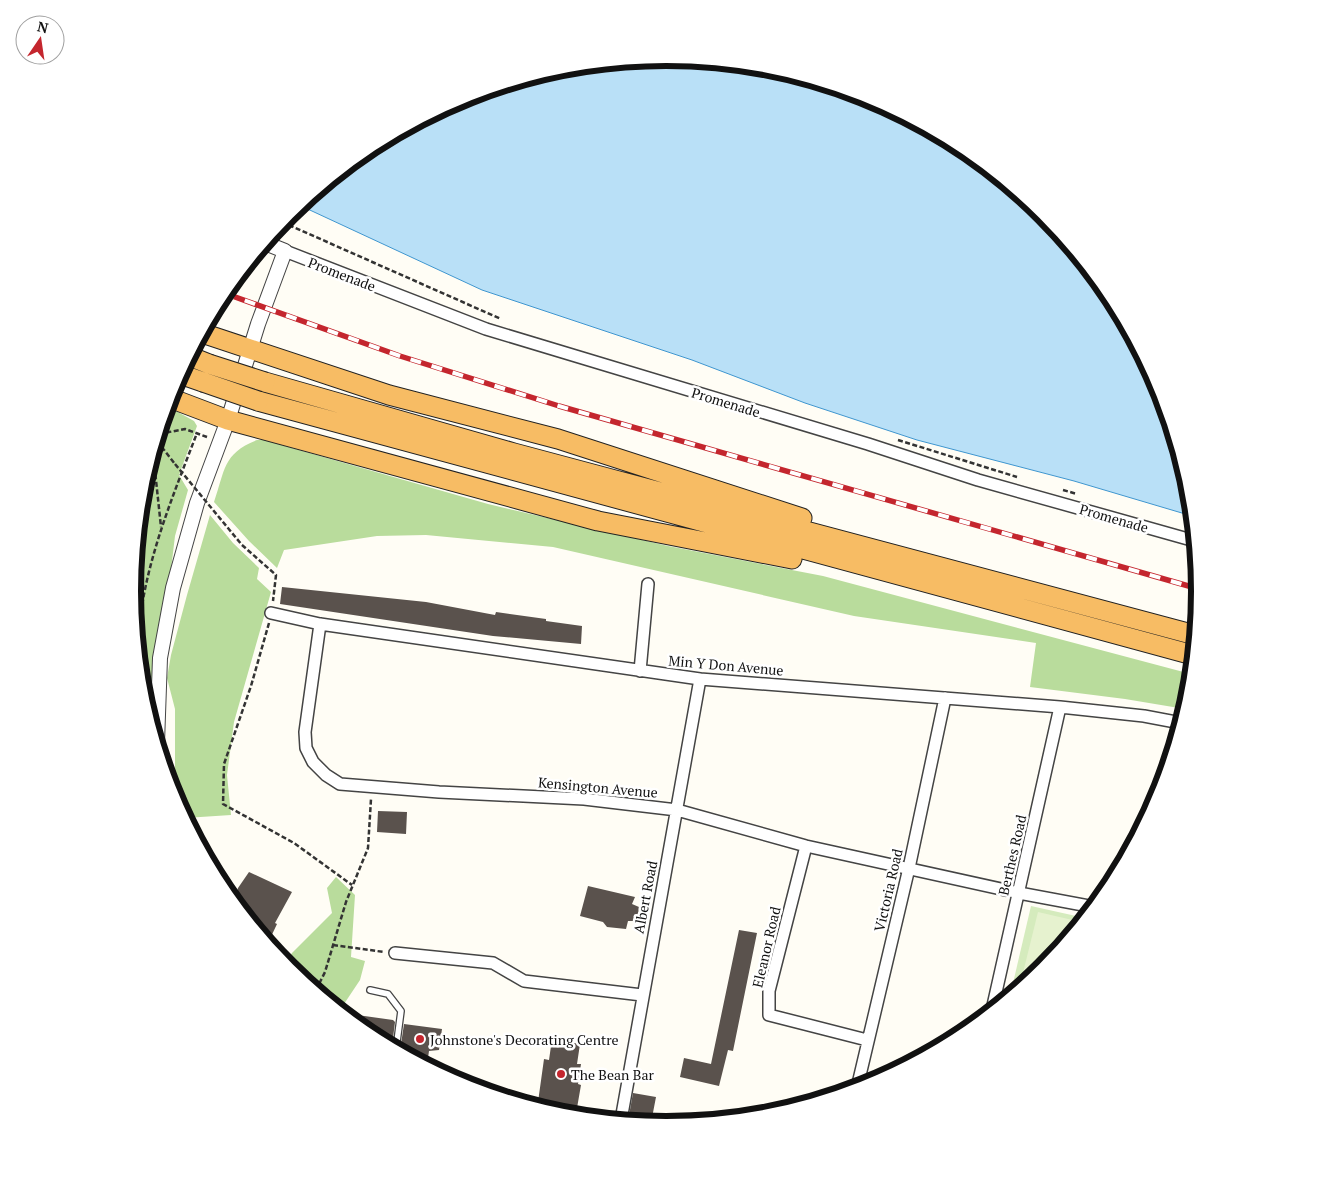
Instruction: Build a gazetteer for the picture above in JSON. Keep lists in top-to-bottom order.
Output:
{
  "streets": {
    "street": [
      "Promenade",
      "Min Y Don Avenue",
      "Kensington Avenue",
      "Berthes Road",
      "Victoria Road",
      "Albert Road",
      "Eleanor Road"
    ]
  },
  "crossings": [
    ["Min Y Don Avenue", "Kensington Avenue"],
    ["Min Y Don Avenue", "Berthes Road"],
    ["Min Y Don Avenue", "Victoria Road"],
    ["Min Y Don Avenue", "Albert Road"],
    ["Kensington Avenue", "Berthes Road"],
    ["Kensington Avenue", "Victoria Road"],
    ["Kensington Avenue", "Albert Road"],
    ["Kensington Avenue", "Eleanor Road"],
    ["Victoria Road", "Eleanor Road"]
  ],
  "places": ["Johnstone's Decorating Centre", "The Bean Bar"],
  "north": "top"
}
